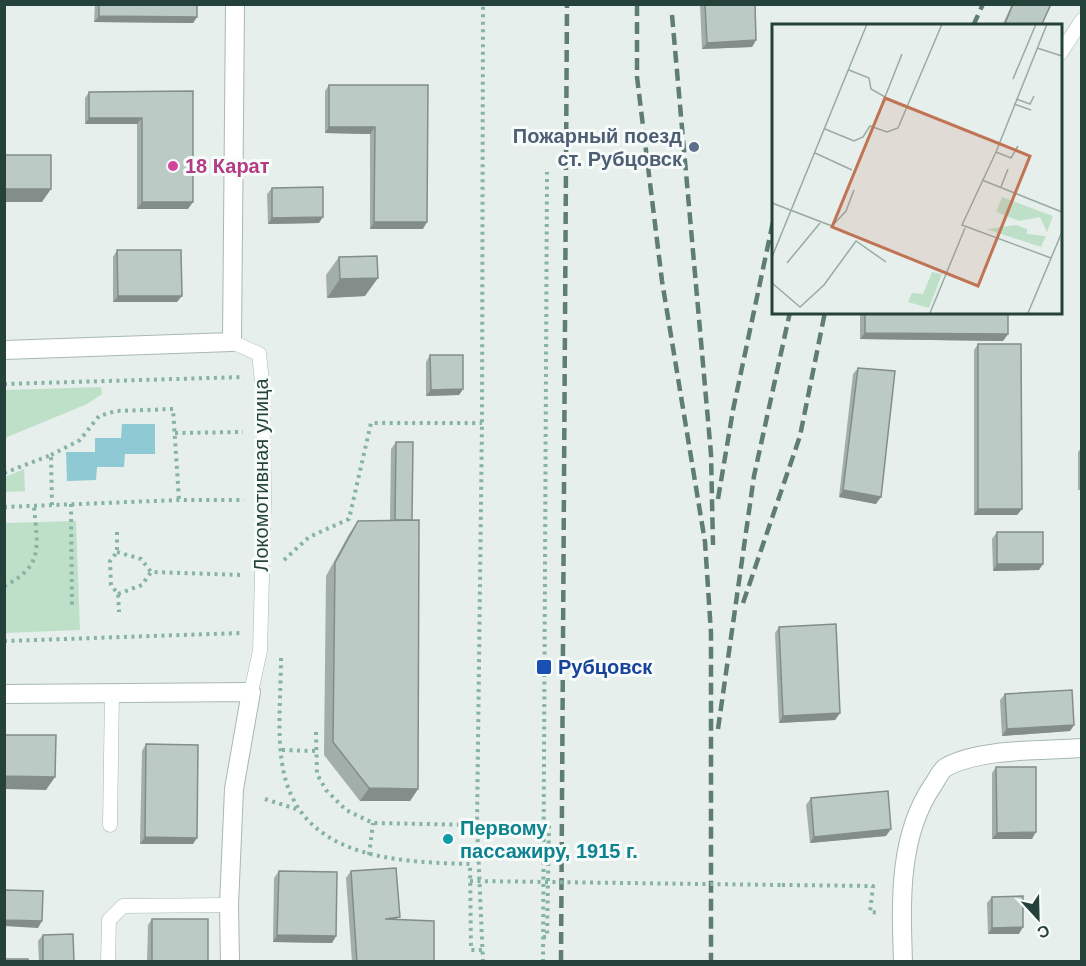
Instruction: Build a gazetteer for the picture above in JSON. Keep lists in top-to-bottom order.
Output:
{
  "streets": {
    "street": ["Локомотивная улица"]
  },
  "places": {
    "other": ["Пожарный поезд ст. Рубцовск", "18 Карат", "Первому пассажиру, 1915 г."],
    "transit": ["Рубцовск"]
  },
  "north": "bottom"
}
